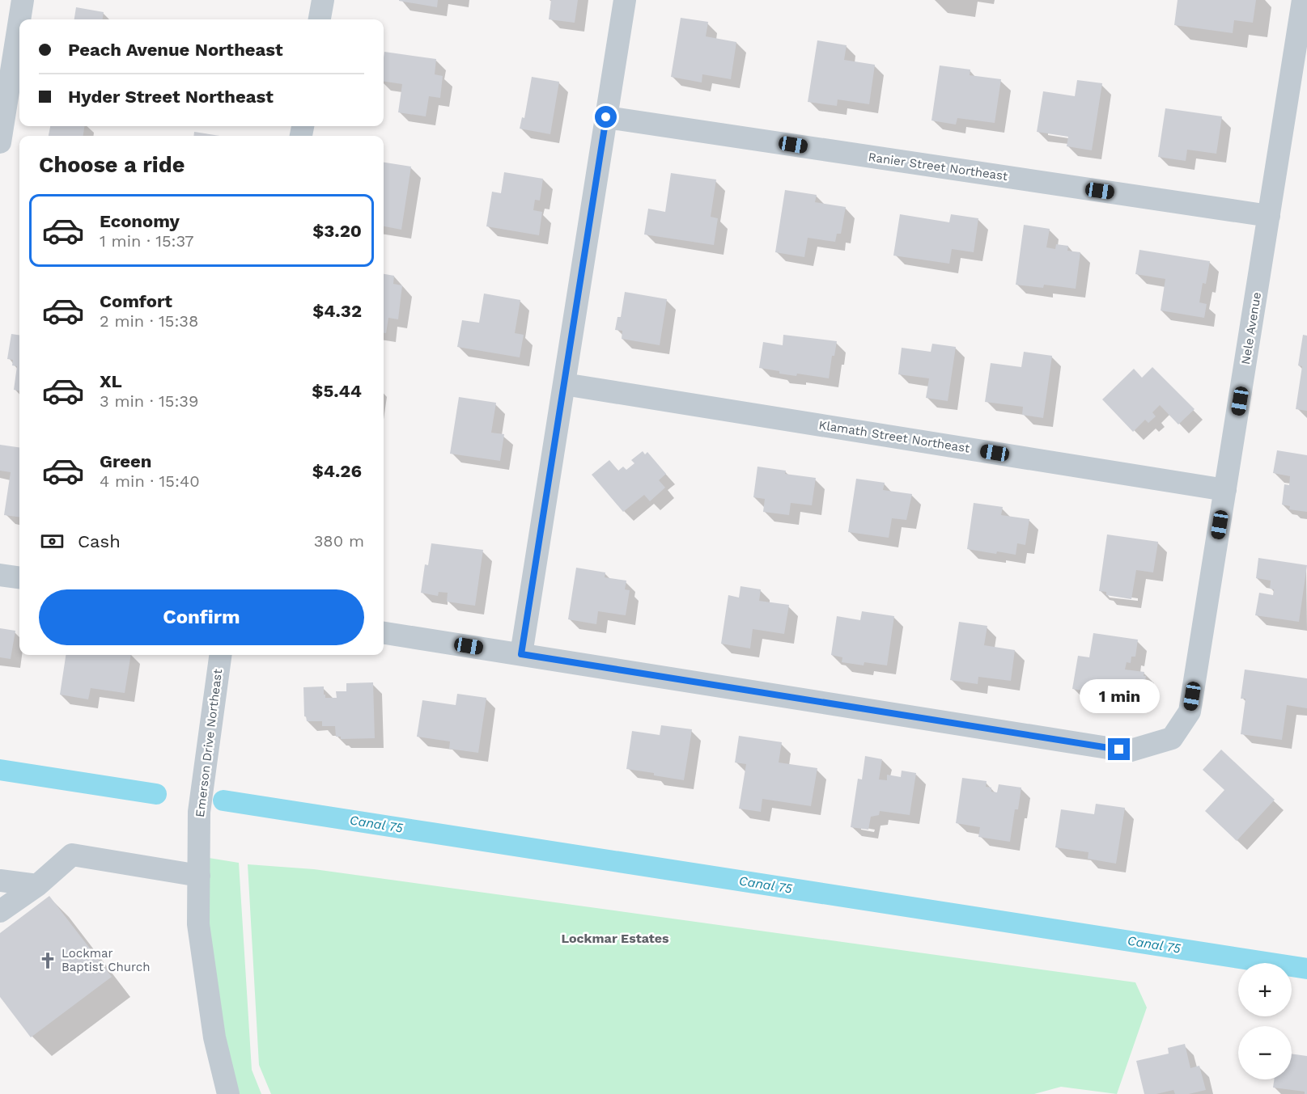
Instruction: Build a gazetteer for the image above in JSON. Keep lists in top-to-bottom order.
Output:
{
  "streets": {
    "street": [
      "Ranier Street Northeast",
      "Nele Avenue",
      "Klamath Street Northeast",
      "Emerson Drive Northeast"
    ]
  },
  "crossings": [
    ["Ranier Street Northeast", "Nele Avenue"],
    ["Nele Avenue", "Klamath Street Northeast"]
  ],
  "districts": ["Lockmar Estates"],
  "water": ["Canal 75"],
  "places": {
    "church": ["Lockmar Baptist Church"]
  },
  "page": {
    "banner": ["Peach Avenue Northeast", "Hyder Street Northeast"],
    "heading": "Choose a ride",
    "list": [
      {
        "name": "Economy",
        "note": "1 min · 15:37",
        "value": "$3.20"
      },
      {
        "name": "Comfort",
        "note": "2 min · 15:38",
        "value": "$4.32"
      },
      {
        "name": "XL",
        "note": "3 min · 15:39",
        "value": "$5.44"
      },
      {
        "name": "Green",
        "note": "4 min · 15:40",
        "value": "$4.26"
      }
    ],
    "pay": ["Cash", "380 m"],
    "buttons": "Confirm",
    "bubble": "1 min",
    "map_buttons": ["+", "−"]
  }
}
